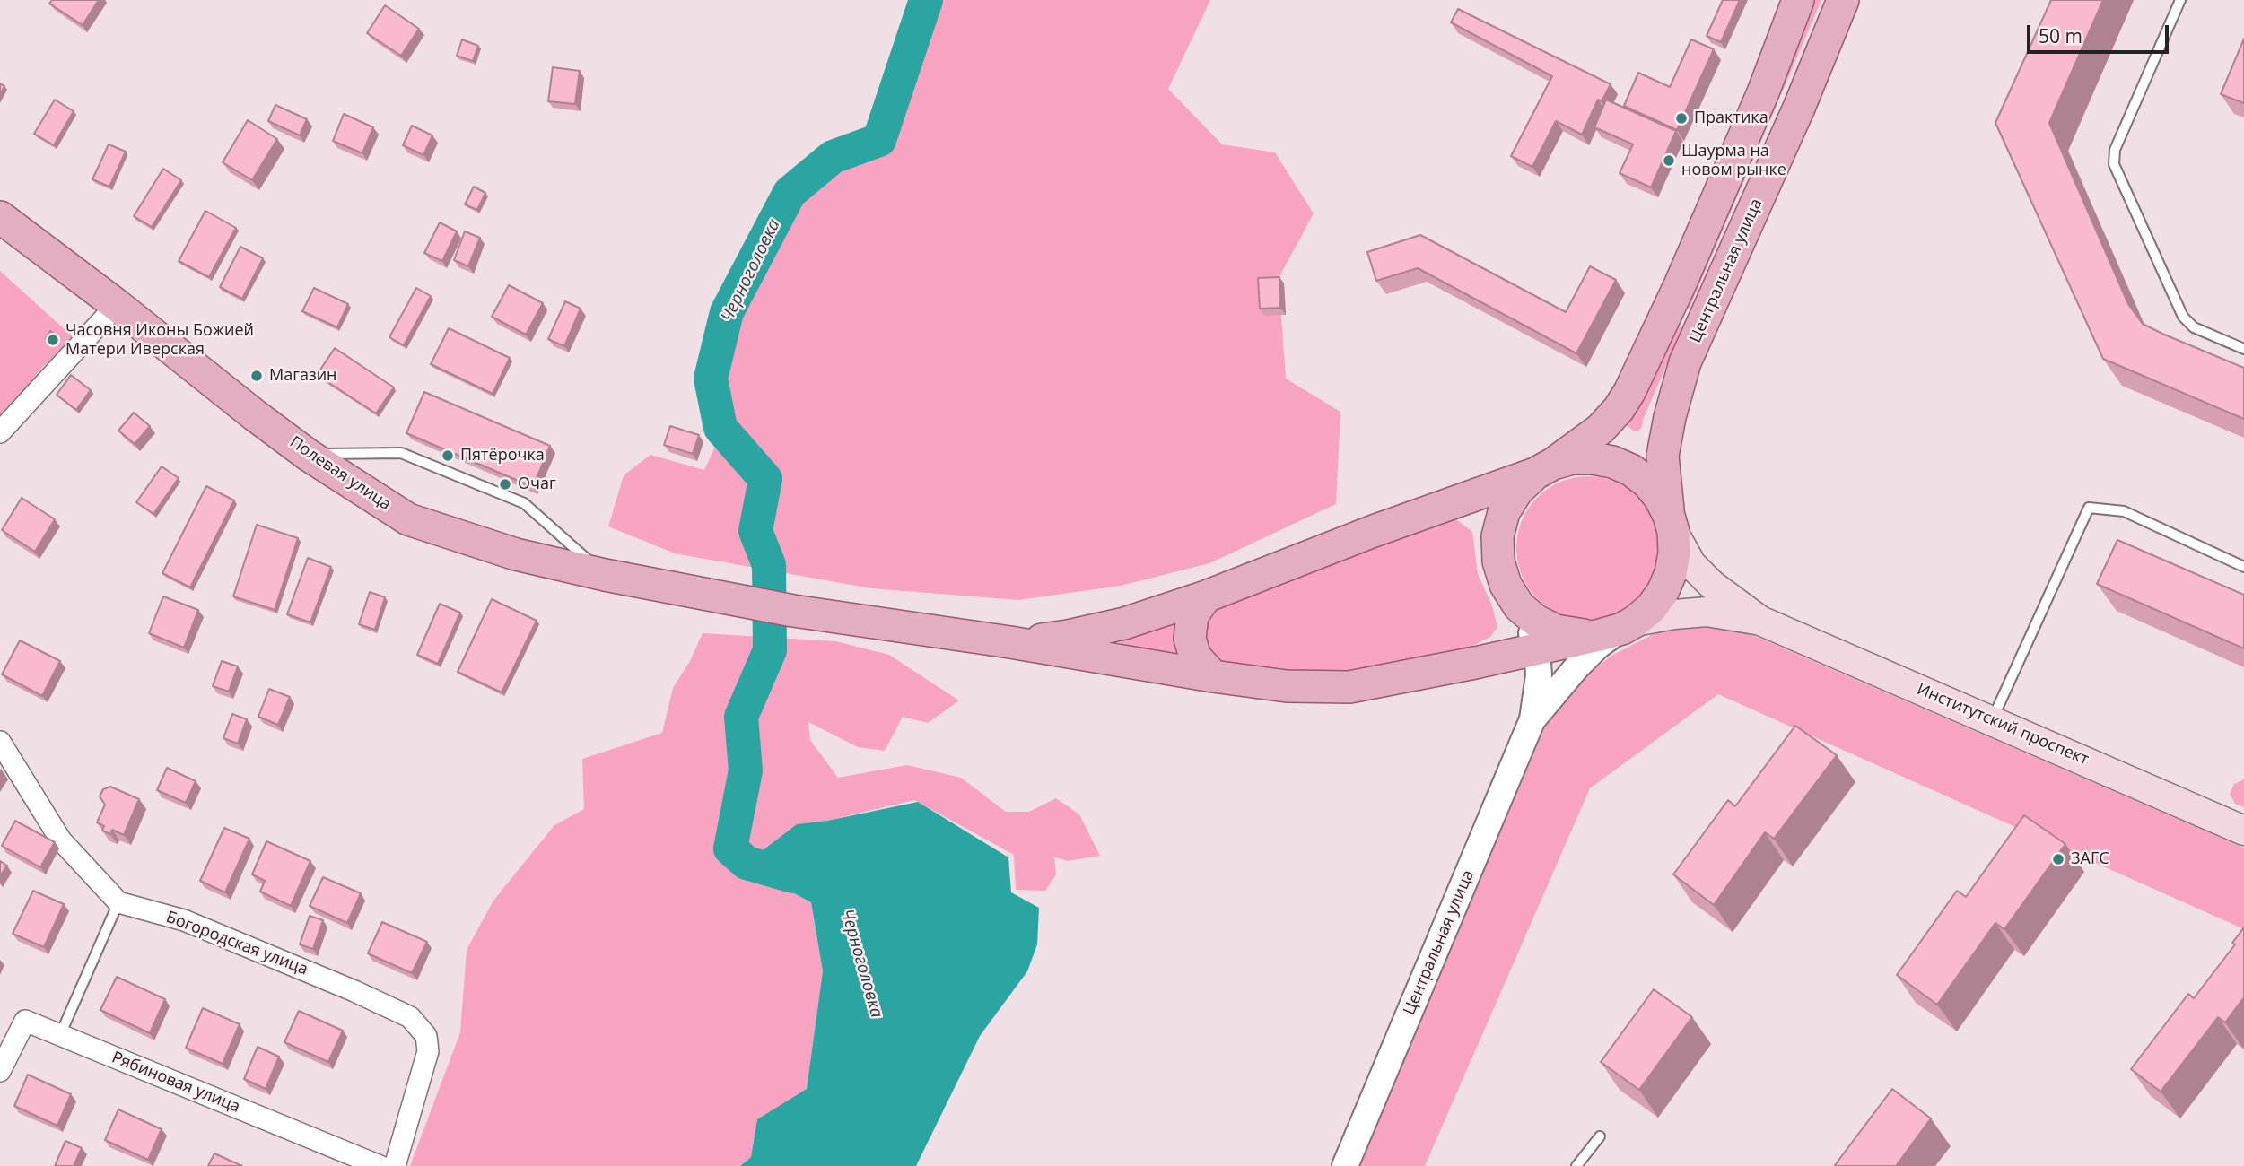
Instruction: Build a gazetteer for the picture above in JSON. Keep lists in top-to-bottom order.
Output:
{
  "streets": {
    "main road": ["Центральная улица", "Полевая улица", "Институтский проспект"],
    "street": ["Богородская улица", "Рябиновая улица"]
  },
  "water": ["Черноголовка"],
  "places": [
    "Практика",
    "Шаурма на новом рынке",
    "Часовня Иконы Божией Матери Иверская",
    "Магазин",
    "Пятёрочка",
    "Очаг",
    "ЗАГС"
  ],
  "scale_bar": "50 m"
}
